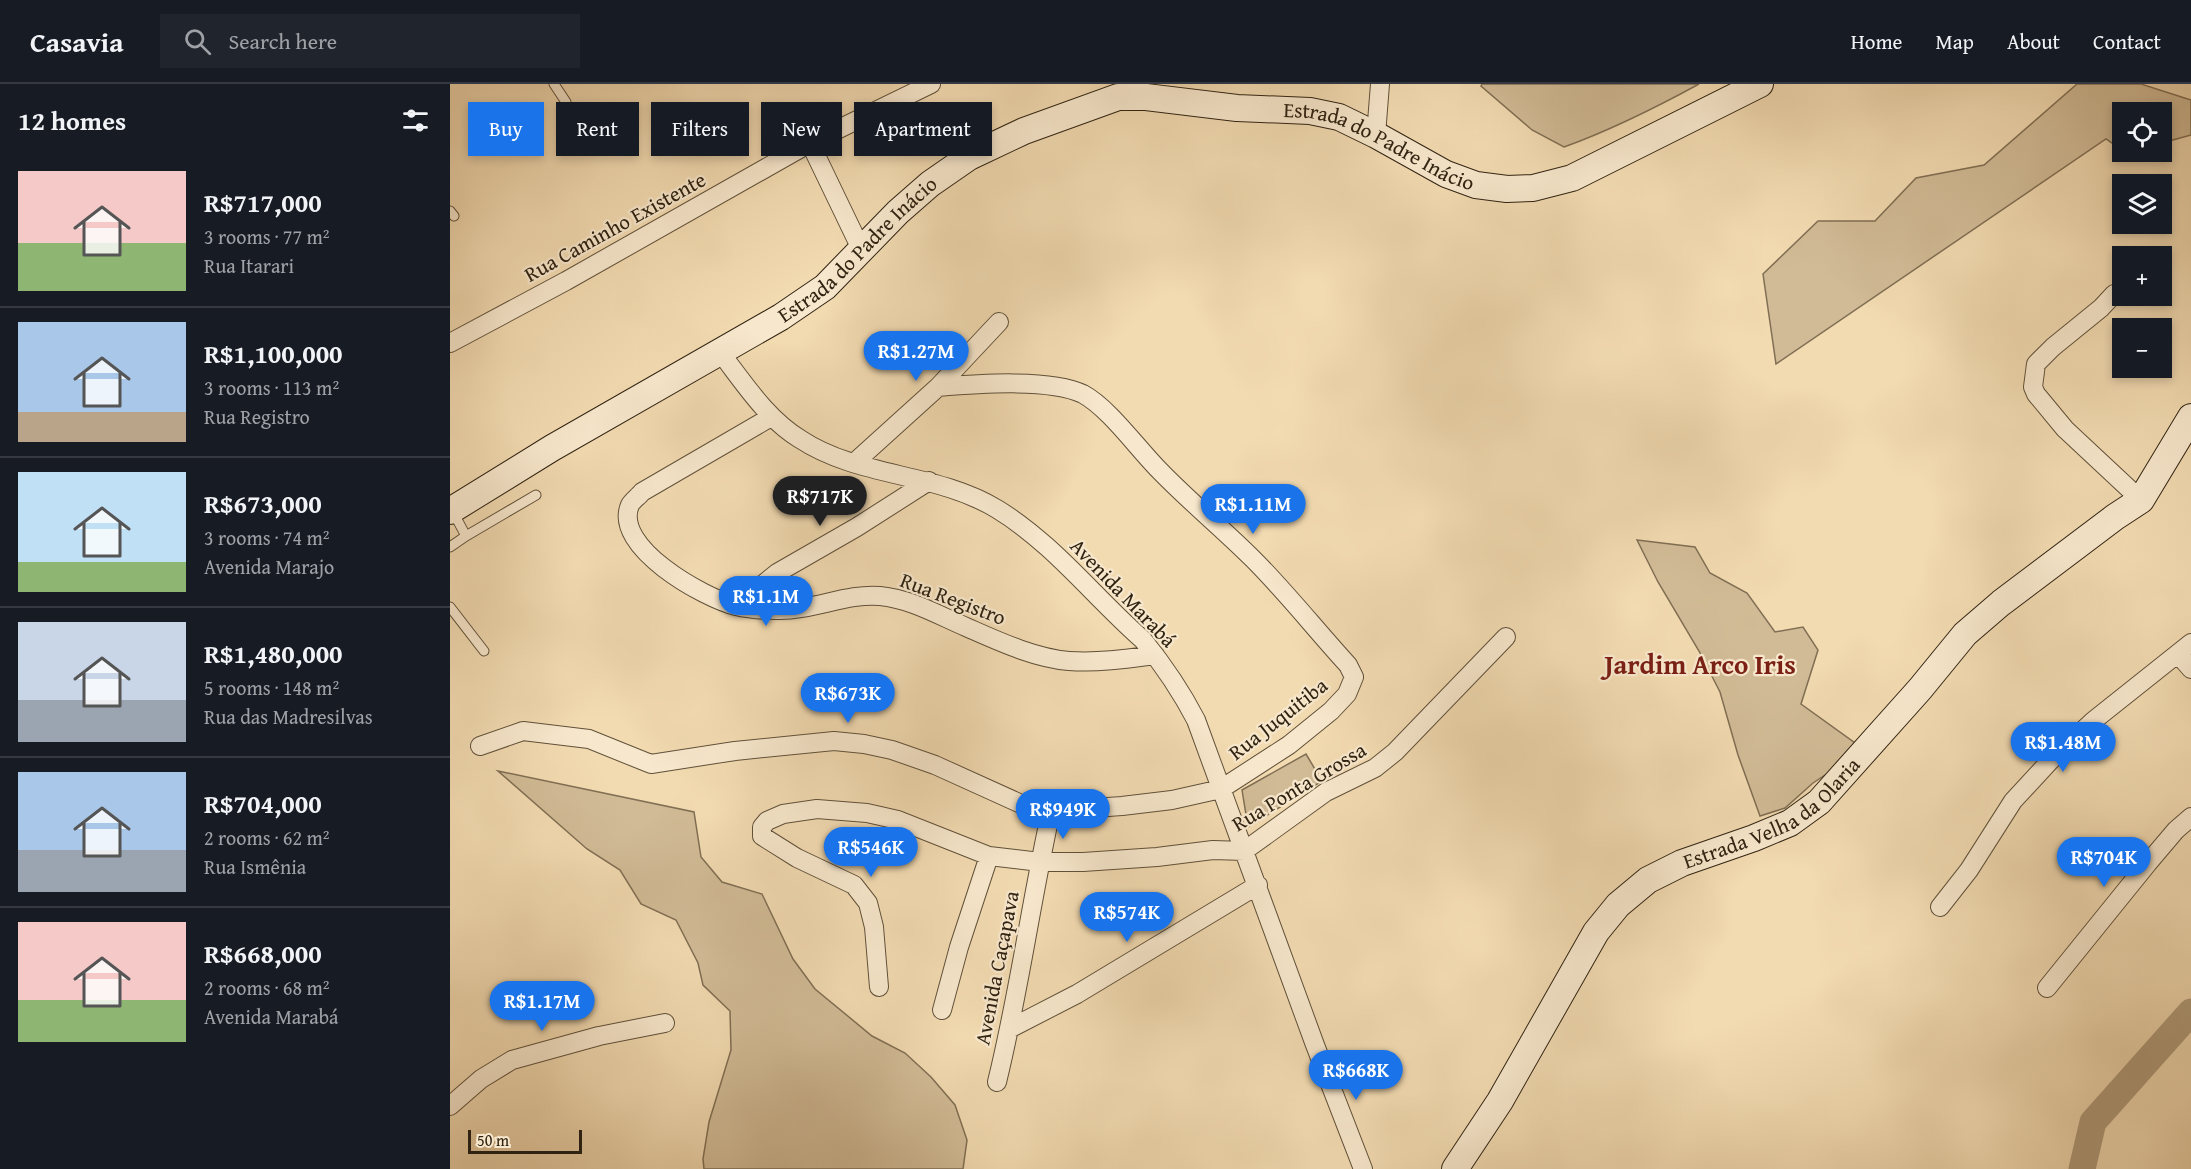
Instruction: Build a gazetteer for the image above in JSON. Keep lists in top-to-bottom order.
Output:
{
  "streets": {
    "street": [
      "Estrada do Padre Inácio",
      "Rua Caminho Existente",
      "Avenida Marabá",
      "Rua Registro",
      "Rua Juquitiba",
      "Rua Ponta Grossa",
      "Estrada Velha da Olaria",
      "Avenida Caçapava"
    ]
  },
  "crossings": [
    ["Estrada do Padre Inácio", "Avenida Marabá"],
    ["Avenida Marabá", "Rua Registro"],
    ["Avenida Marabá", "Rua Juquitiba"],
    ["Avenida Marabá", "Rua Ponta Grossa"],
    ["Rua Ponta Grossa", "Avenida Caçapava"]
  ],
  "districts": ["Jardim Arco Iris"],
  "scale_bar": "50 m",
  "page": {
    "header": "Casavia",
    "search": "Search here",
    "nav": [
      "Home",
      "Map",
      "About",
      "Contact"
    ],
    "heading": "12 homes",
    "map_buttons": ["+", "−"],
    "chip": [
      "Buy",
      "Rent",
      "Filters",
      "New",
      "Apartment"
    ],
    "list": [
      {
        "name": "R$717,000",
        "note": "3 rooms · 77 m² · Rua Itarari"
      },
      {
        "name": "R$1,100,000",
        "note": "3 rooms · 113 m² · Rua Registro"
      },
      {
        "name": "R$673,000",
        "note": "3 rooms · 74 m² · Avenida Marajo"
      },
      {
        "name": "R$1,480,000",
        "note": "5 rooms · 148 m² · Rua das Madresilvas"
      },
      {
        "name": "R$704,000",
        "note": "2 rooms · 62 m² · Rua Ismênia"
      },
      {
        "name": "R$668,000",
        "note": "2 rooms · 68 m² · Avenida Marabá"
      }
    ],
    "price": [
      "R$1.27M",
      "R$717K",
      "R$1.11M",
      "R$1.1M",
      "R$673K",
      "R$1.48M",
      "R$949K",
      "R$546K",
      "R$704K",
      "R$574K",
      "R$1.17M",
      "R$668K"
    ],
    "scale": "50 m"
  }
}
